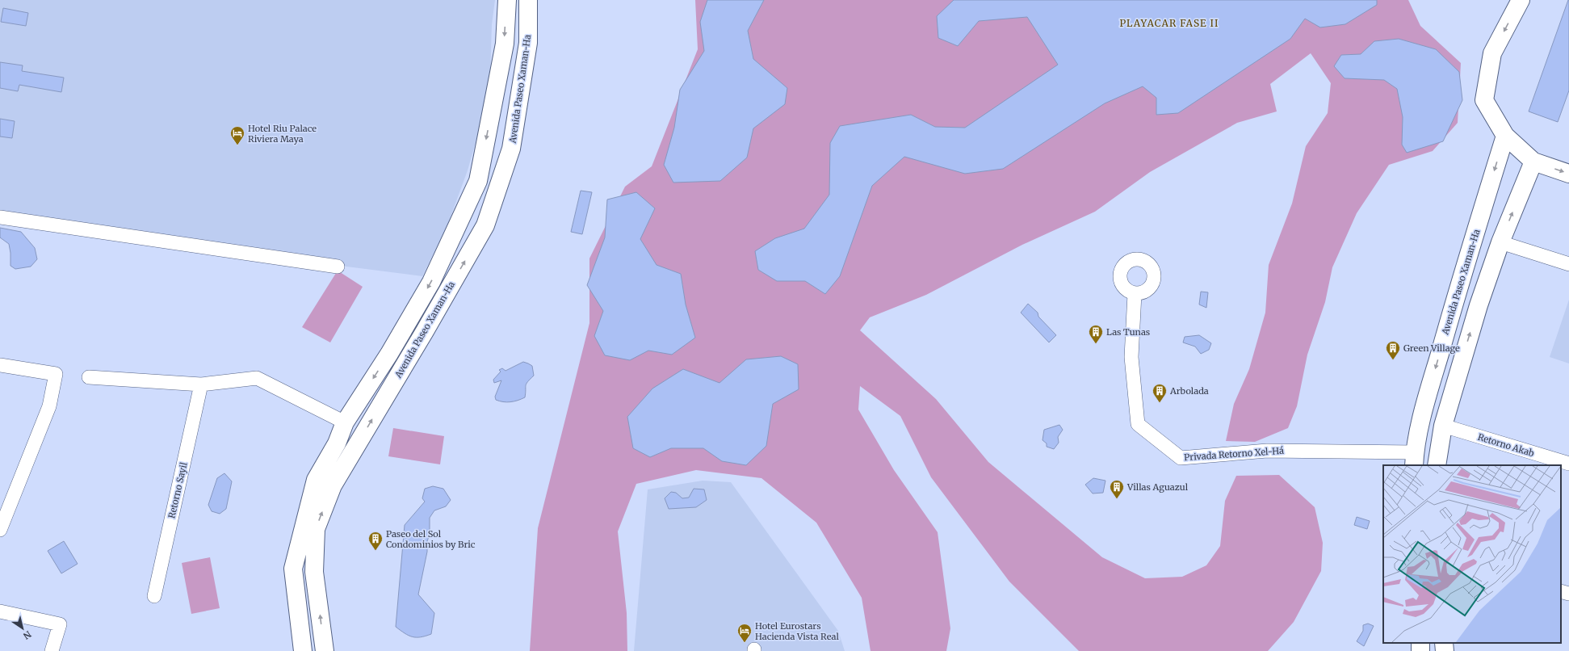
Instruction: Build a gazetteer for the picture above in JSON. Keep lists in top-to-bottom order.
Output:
{
  "streets": {
    "main road": ["Avenida Paseo Xaman-Ha"],
    "street": ["Retorno Akab", "Privada Retorno Xel-Há", "Retorno Sayil"]
  },
  "crossings": [
    ["Avenida Paseo Xaman-Ha", "Privada Retorno Xel-Há"]
  ],
  "districts": ["PLAYACAR FASE II"],
  "places": {
    "hotel": ["Hotel Riu Palace Riviera Maya", "Hotel Eurostars Hacienda Vista Real"],
    "building": [
      "Las Tunas",
      "Green Village",
      "Arbolada",
      "Villas Aguazul",
      "Paseo del Sol Condominios by Bric"
    ]
  },
  "north": "bottom right"
}
